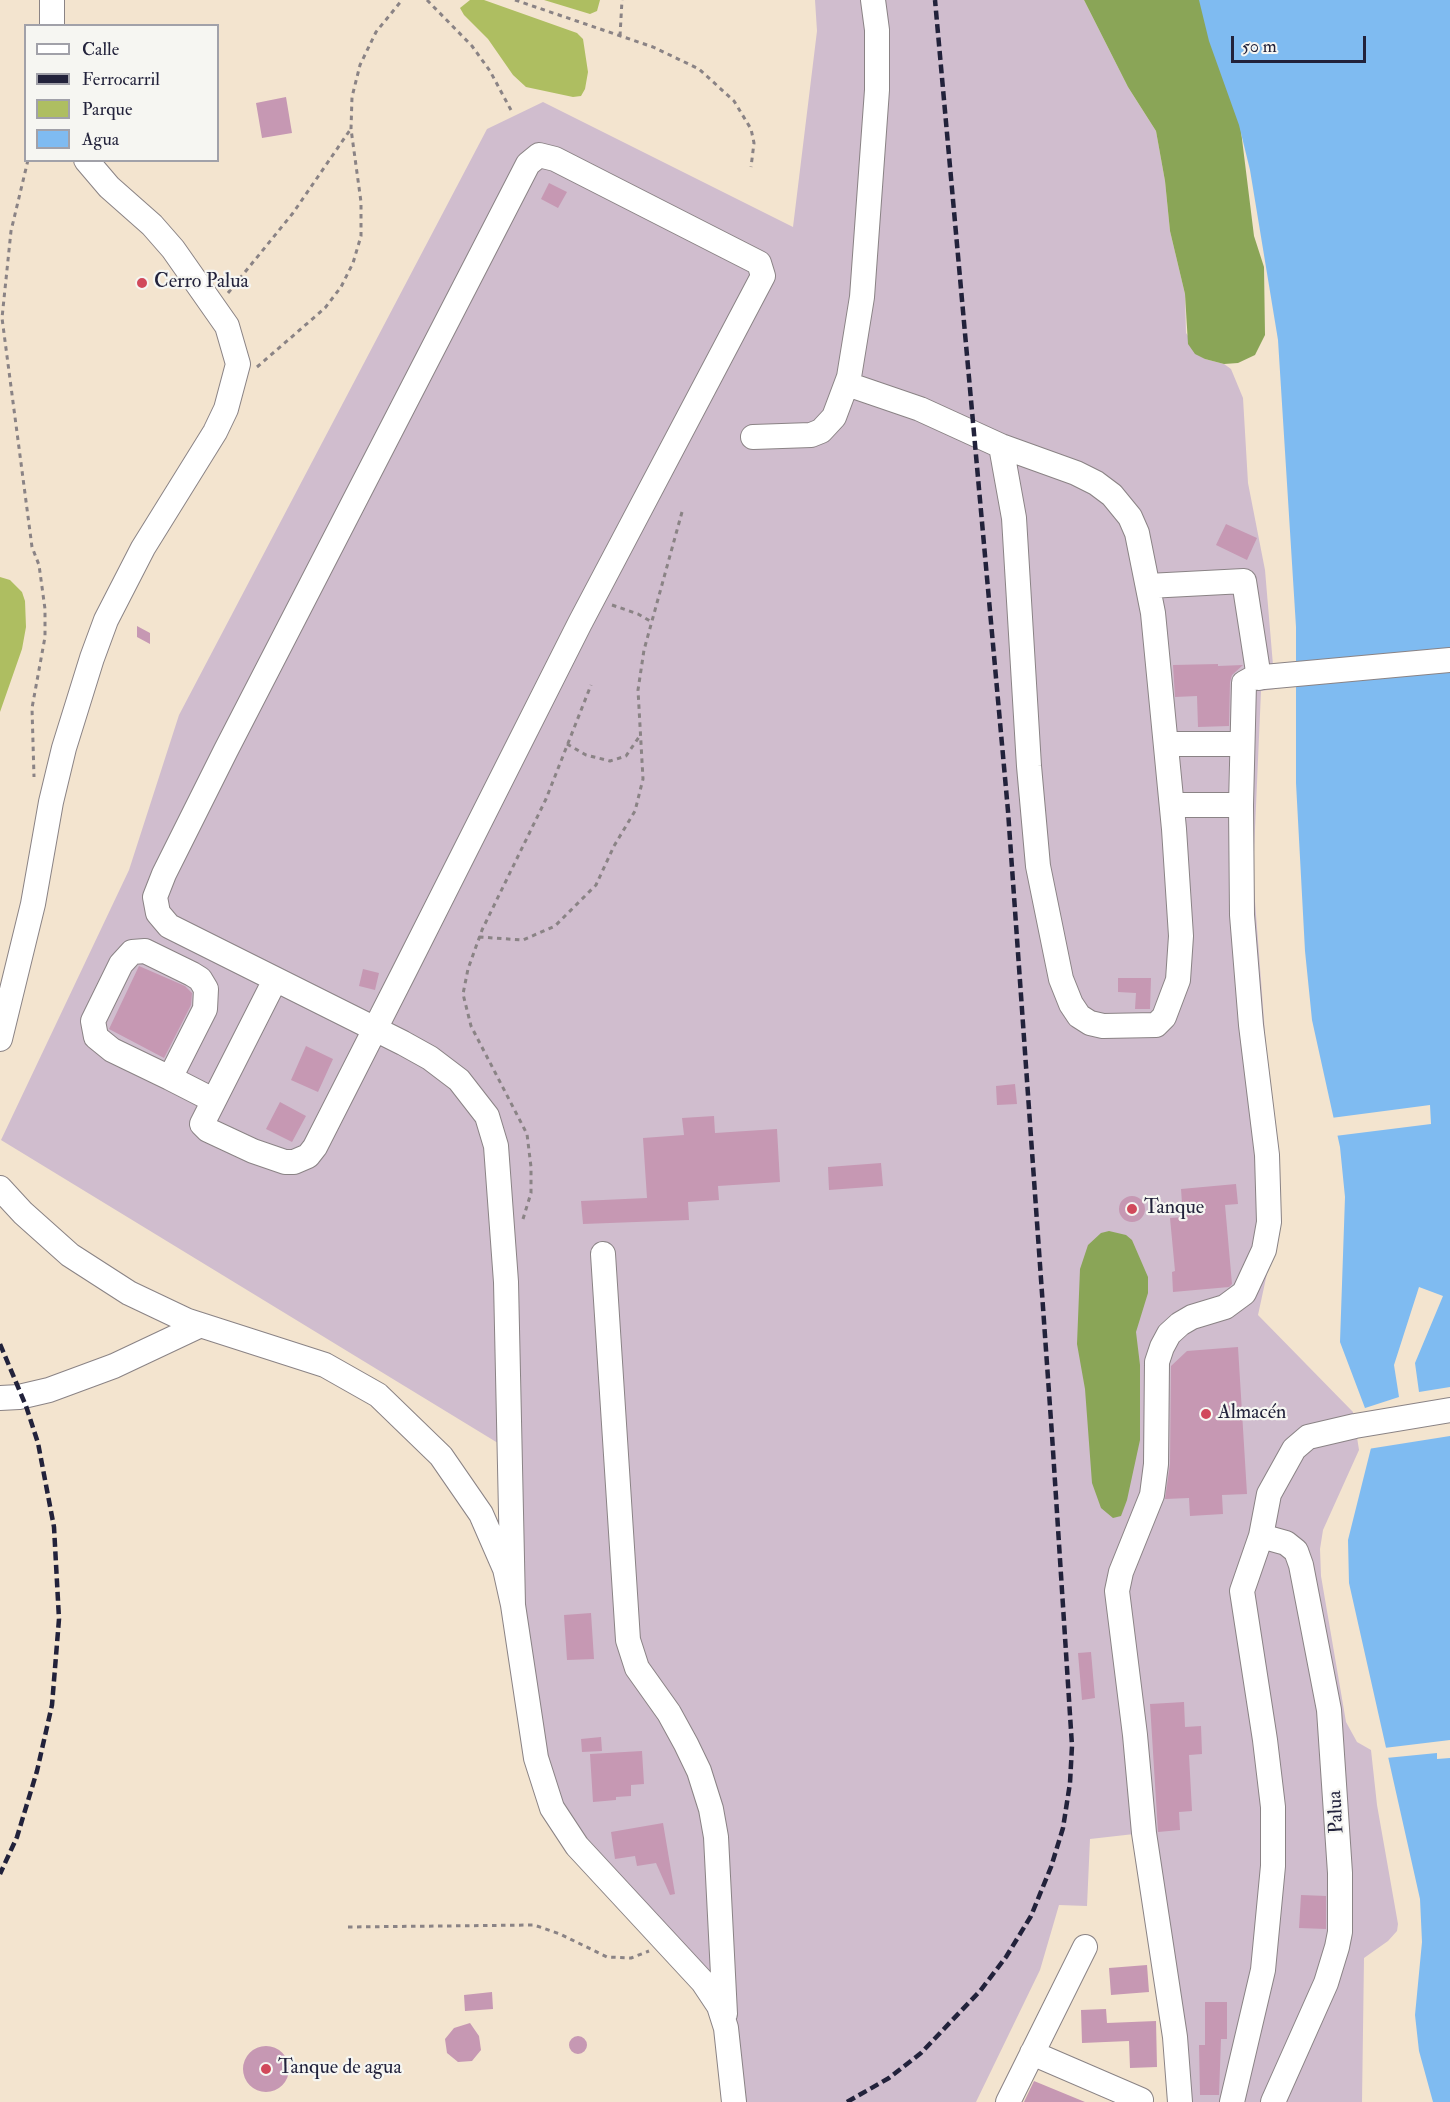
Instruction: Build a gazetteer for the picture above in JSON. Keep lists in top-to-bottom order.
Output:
{
  "streets": {
    "street": ["Palua"]
  },
  "places": [
    "Cerro Palua",
    "Tanque",
    "Almacén",
    "Tanque de agua"
  ],
  "legend": [
    "Calle",
    "Ferrocarril",
    "Parque",
    "Agua"
  ],
  "scale_bar": "50 m"
}
